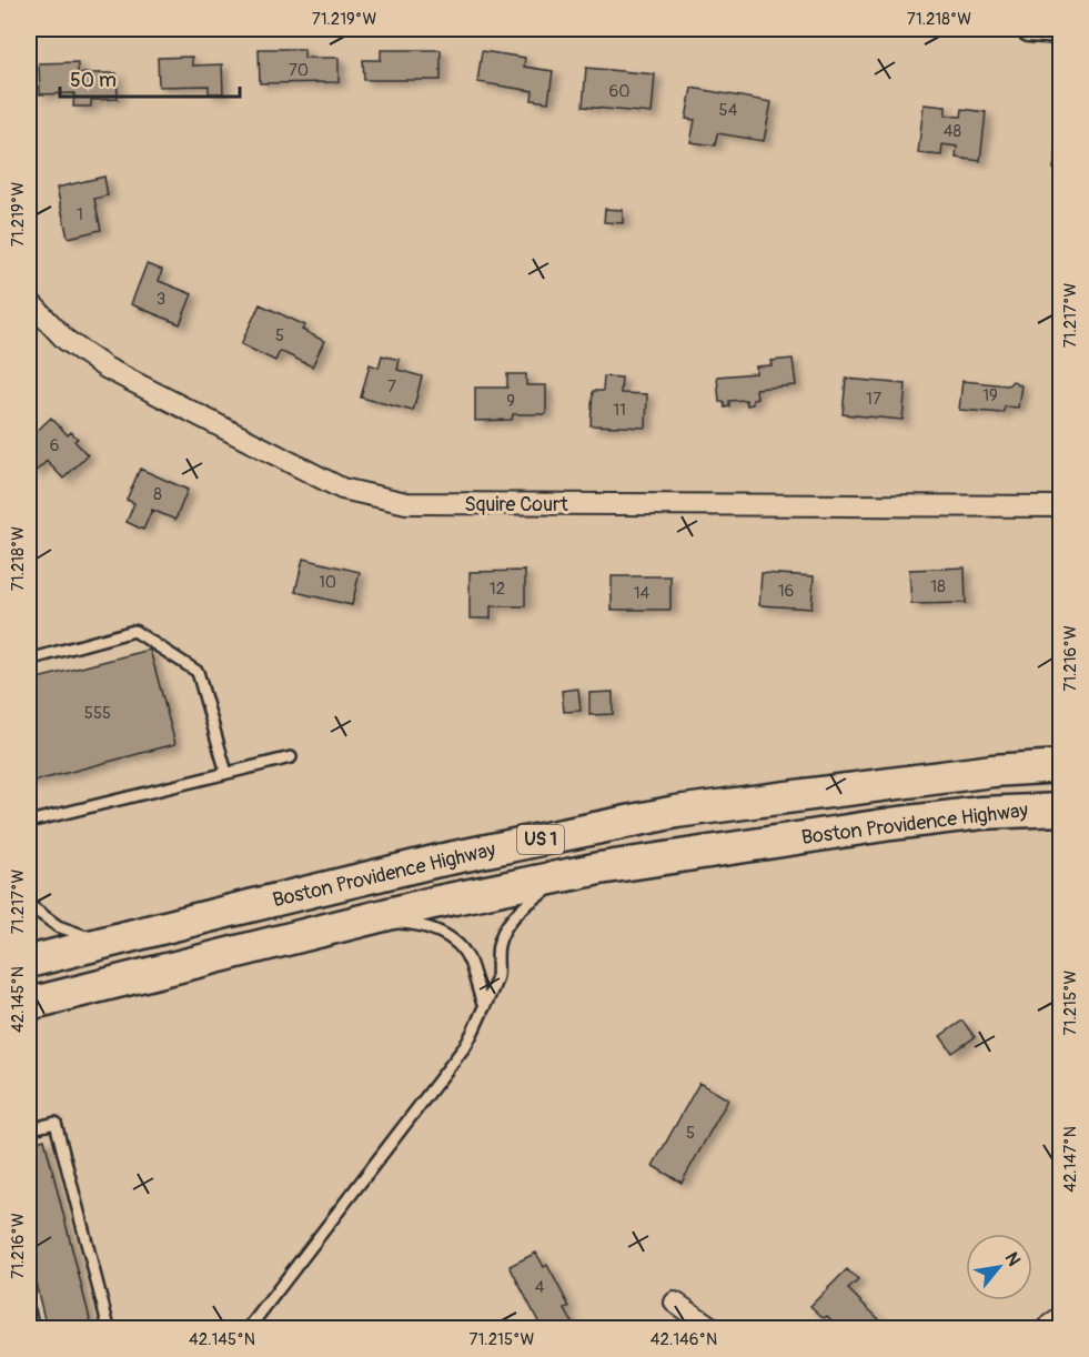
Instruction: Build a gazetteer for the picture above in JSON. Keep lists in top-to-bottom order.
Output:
{
  "streets": {
    "main road": ["Boston Providence Highway", "US 1"],
    "street": ["Squire Court"]
  },
  "house_numbers": [
    "70",
    "60",
    "54",
    "48",
    "1",
    "3",
    "5",
    "7",
    "19",
    "17",
    "9",
    "11",
    "6",
    "8",
    "10",
    "18",
    "12",
    "16",
    "14",
    "555",
    "5",
    "4"
  ],
  "scale_bar": "50 m",
  "north": "top right",
  "coordinates": [
    "71.219°W",
    "71.218°W",
    "71.217°W",
    "71.216°W",
    "42.145°N",
    "71.215°W",
    "42.147°N",
    "42.146°N"
  ]
}
